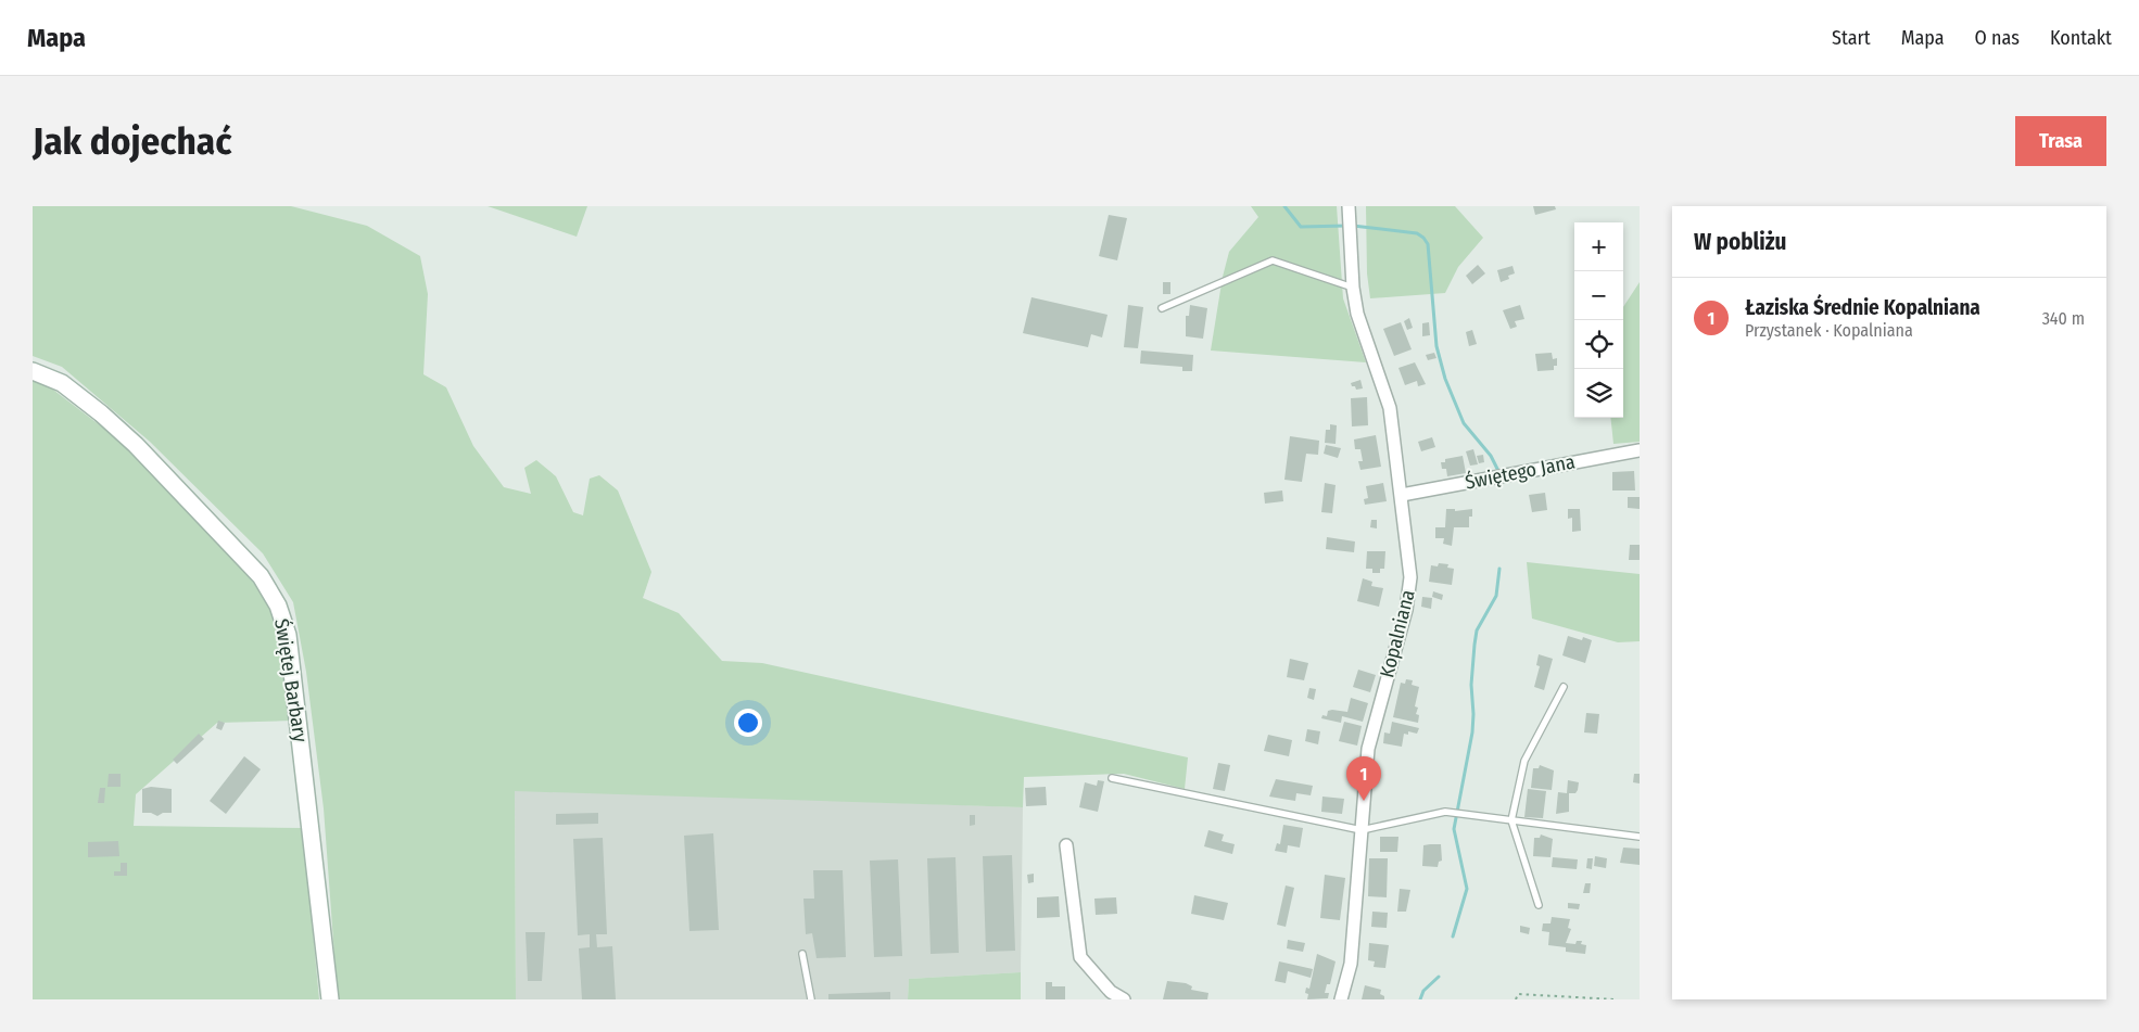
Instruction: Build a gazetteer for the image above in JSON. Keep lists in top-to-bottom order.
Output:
{
  "streets": {
    "street": ["Świętego Jana", "Kopalniana", "Świętej Barbary"]
  },
  "crossings": [
    ["Świętego Jana", "Kopalniana"]
  ],
  "page": {
    "header": "Mapa",
    "nav": [
      "Start",
      "Mapa",
      "O nas",
      "Kontakt"
    ],
    "buttons": "Trasa",
    "title": "Jak dojechać",
    "heading": "W pobliżu",
    "map_buttons": ["+", "−"],
    "list": [
      {
        "mark": "1",
        "name": "Łaziska Średnie Kopalniana",
        "note": "Przystanek · Kopalniana",
        "value": "340 m"
      }
    ],
    "pins": "1"
  }
}
